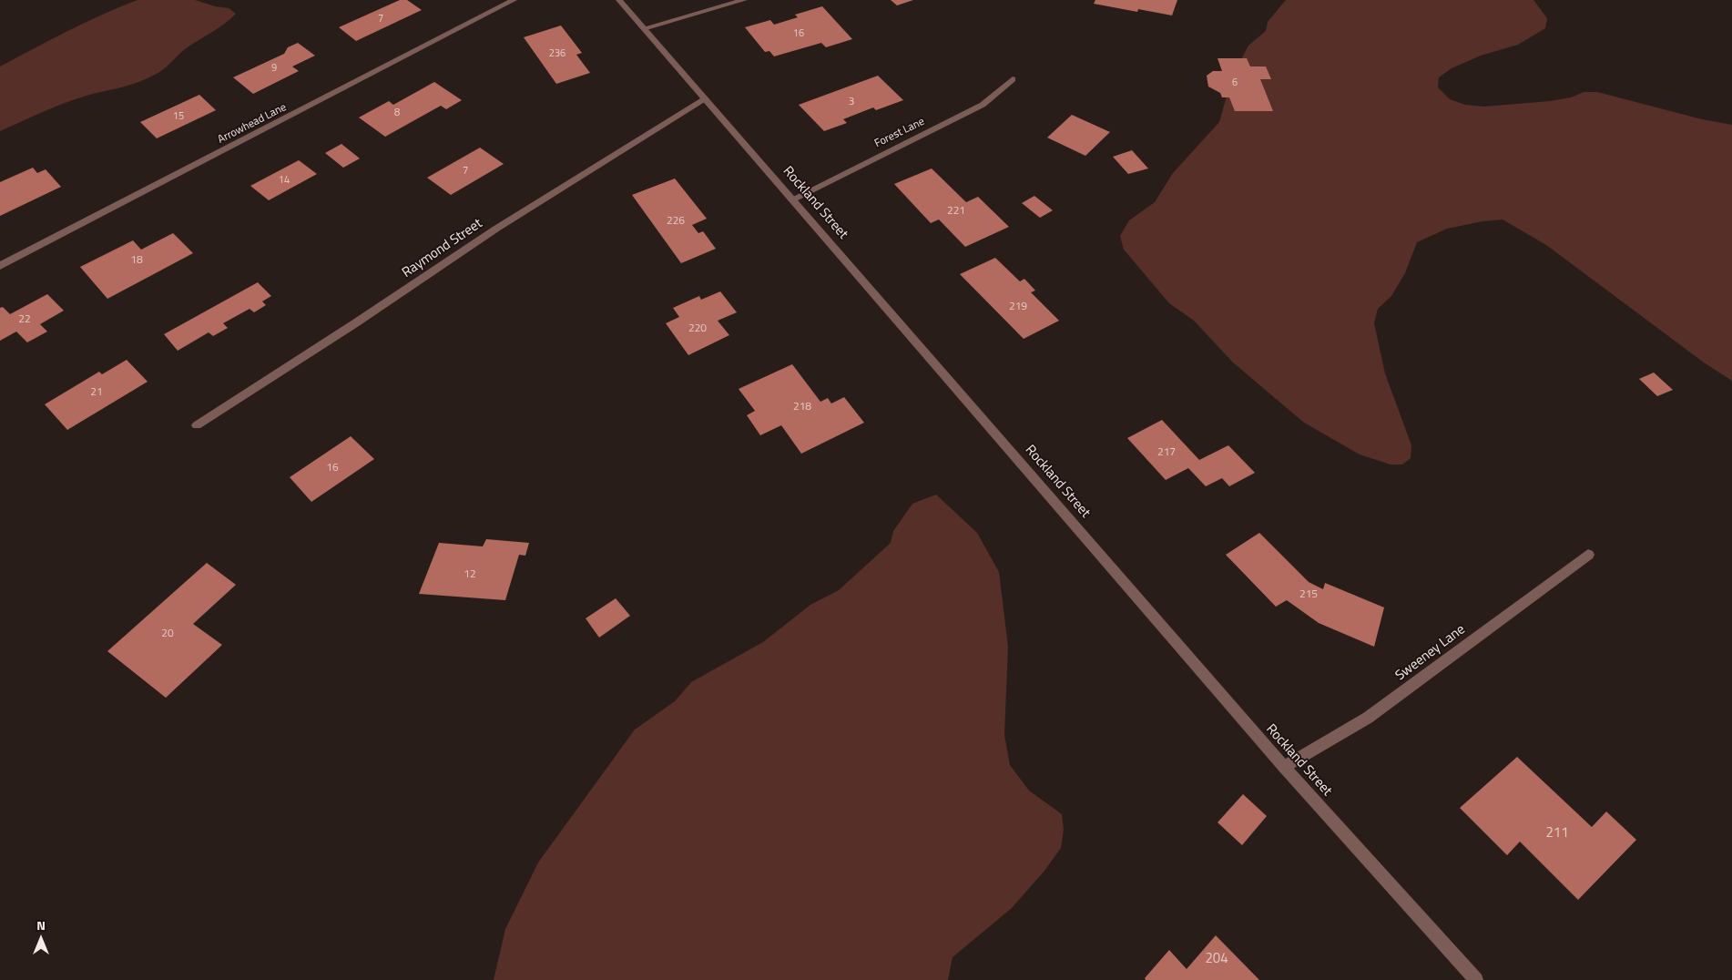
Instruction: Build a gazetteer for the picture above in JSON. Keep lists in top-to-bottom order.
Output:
{
  "streets": {
    "street": [
      "Arrowhead Lane",
      "Forest Lane",
      "Rockland Street",
      "Raymond Street",
      "Sweeney Lane"
    ]
  },
  "crossings": [
    ["Forest Lane", "Rockland Street"],
    ["Rockland Street", "Raymond Street"],
    ["Rockland Street", "Sweeney Lane"]
  ],
  "house_numbers": [
    "7",
    "16",
    "236",
    "9",
    "6",
    "3",
    "8",
    "15",
    "7",
    "14",
    "221",
    "226",
    "18",
    "219",
    "22",
    "220",
    "21",
    "218",
    "217",
    "16",
    "12",
    "215",
    "20",
    "211",
    "204"
  ],
  "north": "top"
}
